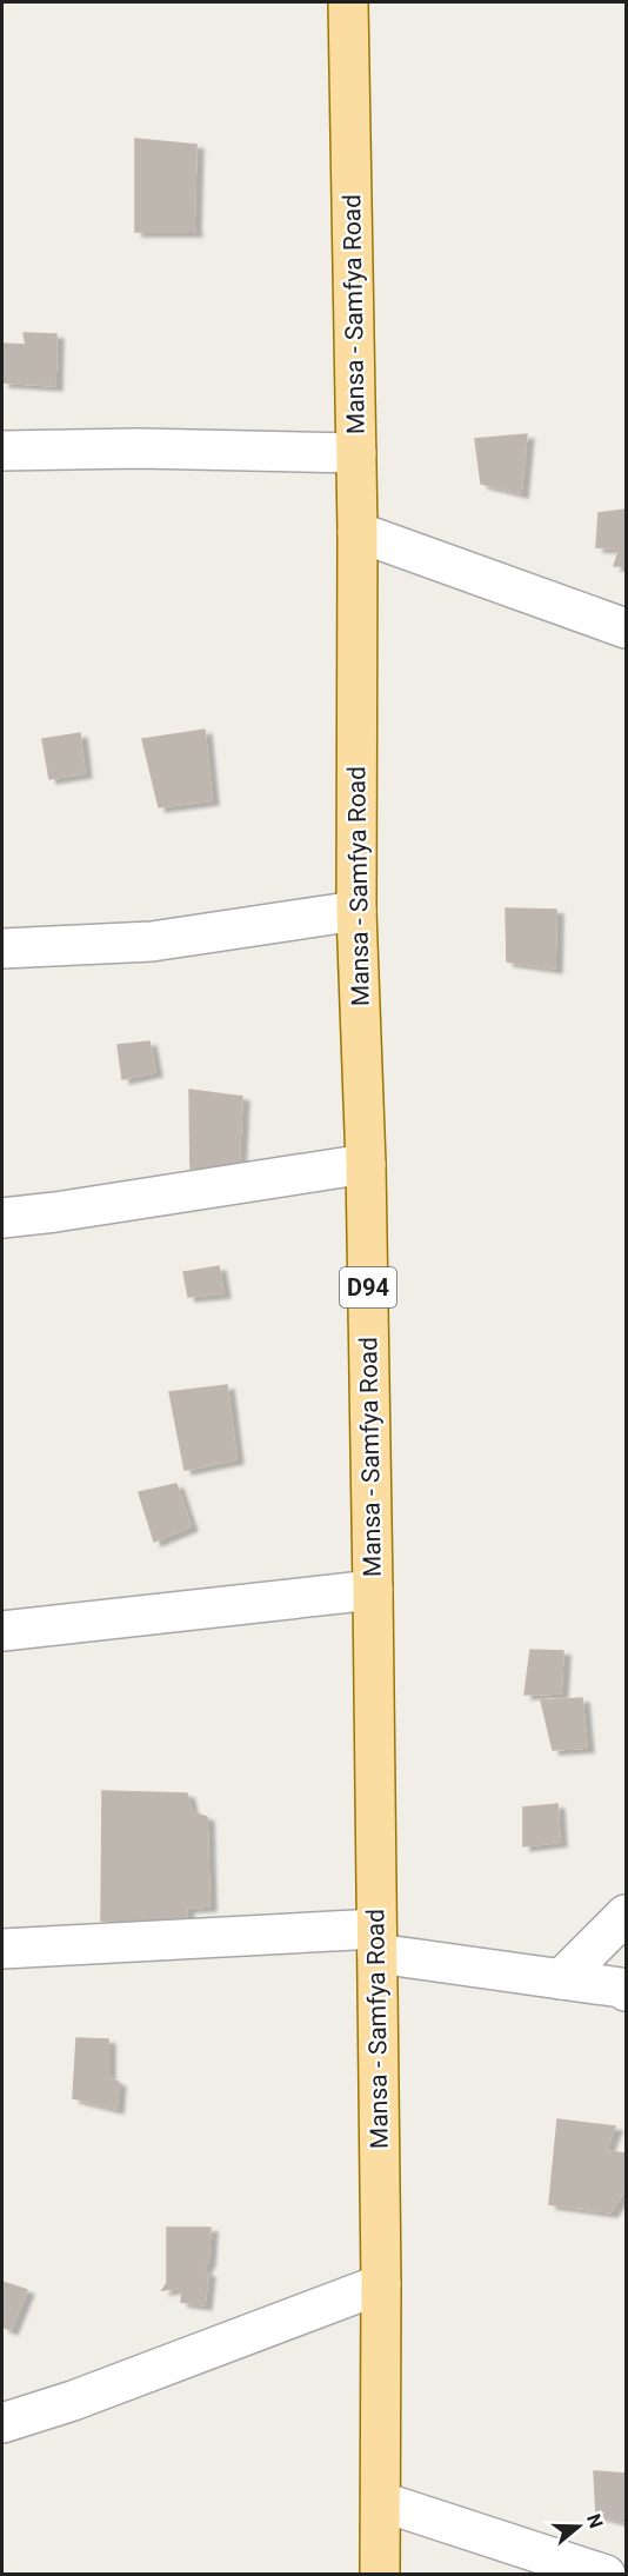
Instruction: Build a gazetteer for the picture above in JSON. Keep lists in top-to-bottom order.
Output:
{
  "streets": {
    "main road": ["Mansa - Samfya Road", "D94"]
  },
  "north": "right"
}
